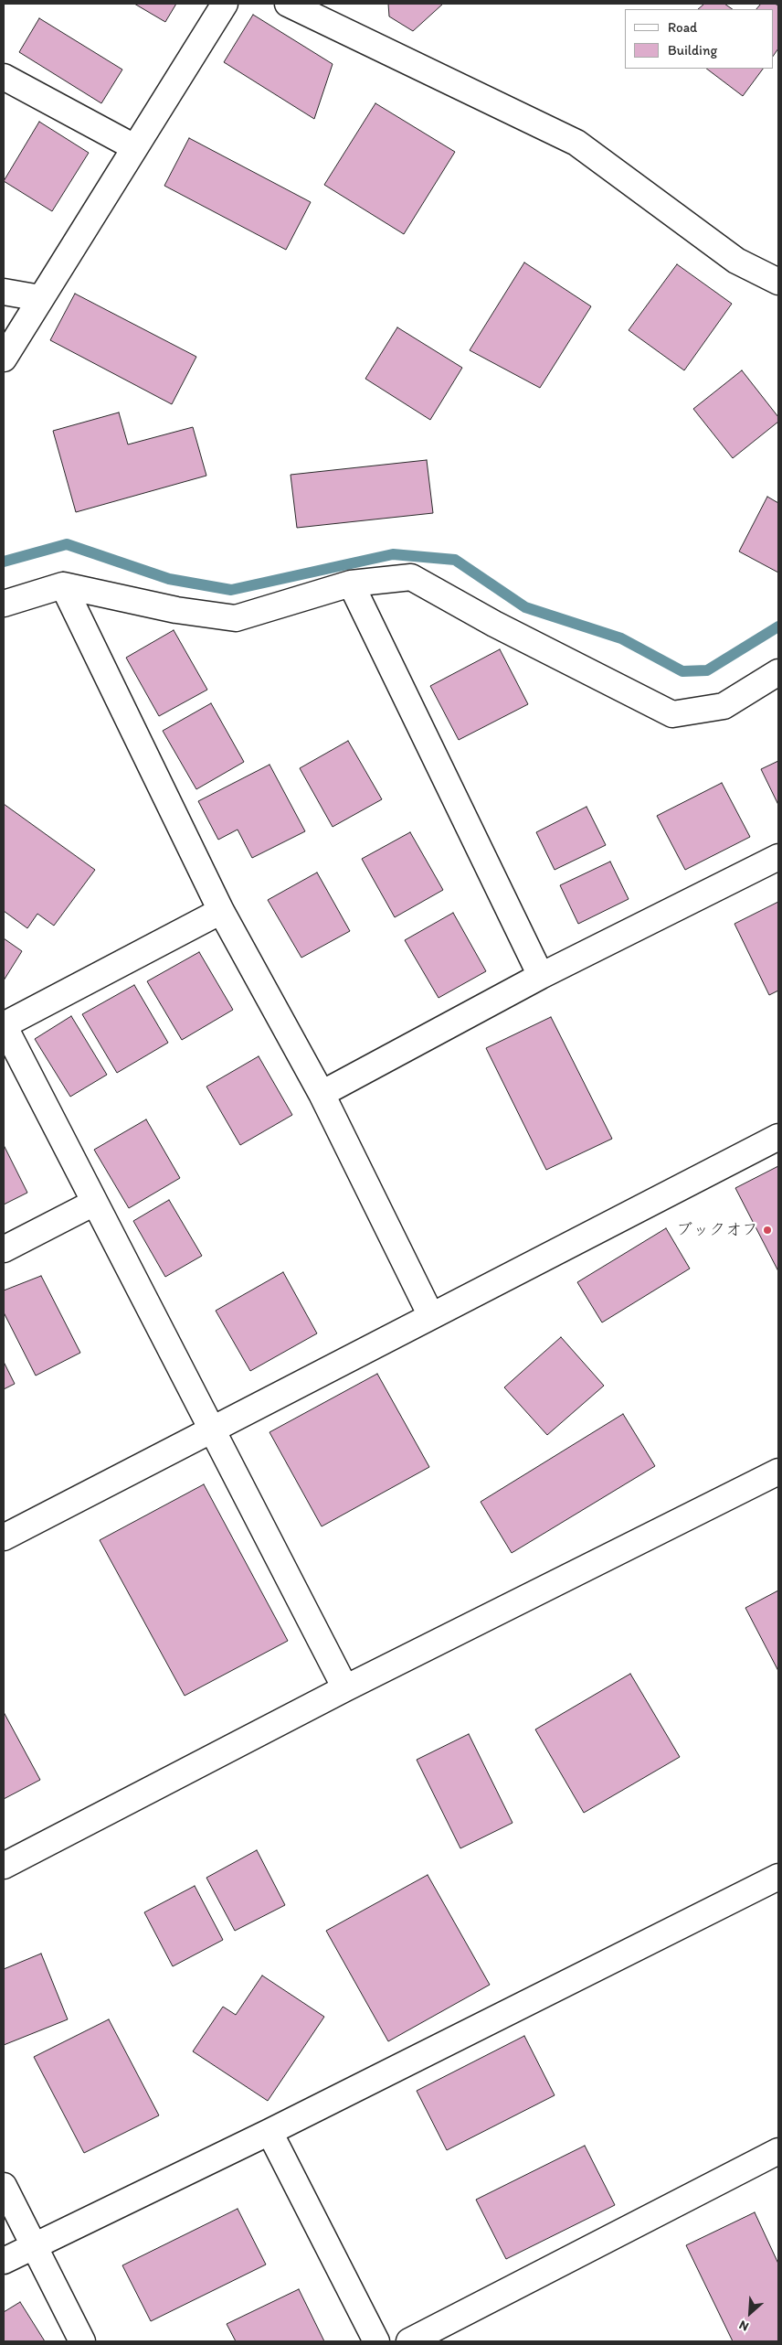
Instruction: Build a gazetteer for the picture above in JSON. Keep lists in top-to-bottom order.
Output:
{
  "places": ["ブックオフ"],
  "legend": ["Road", "Building"],
  "north": "bottom left"
}
